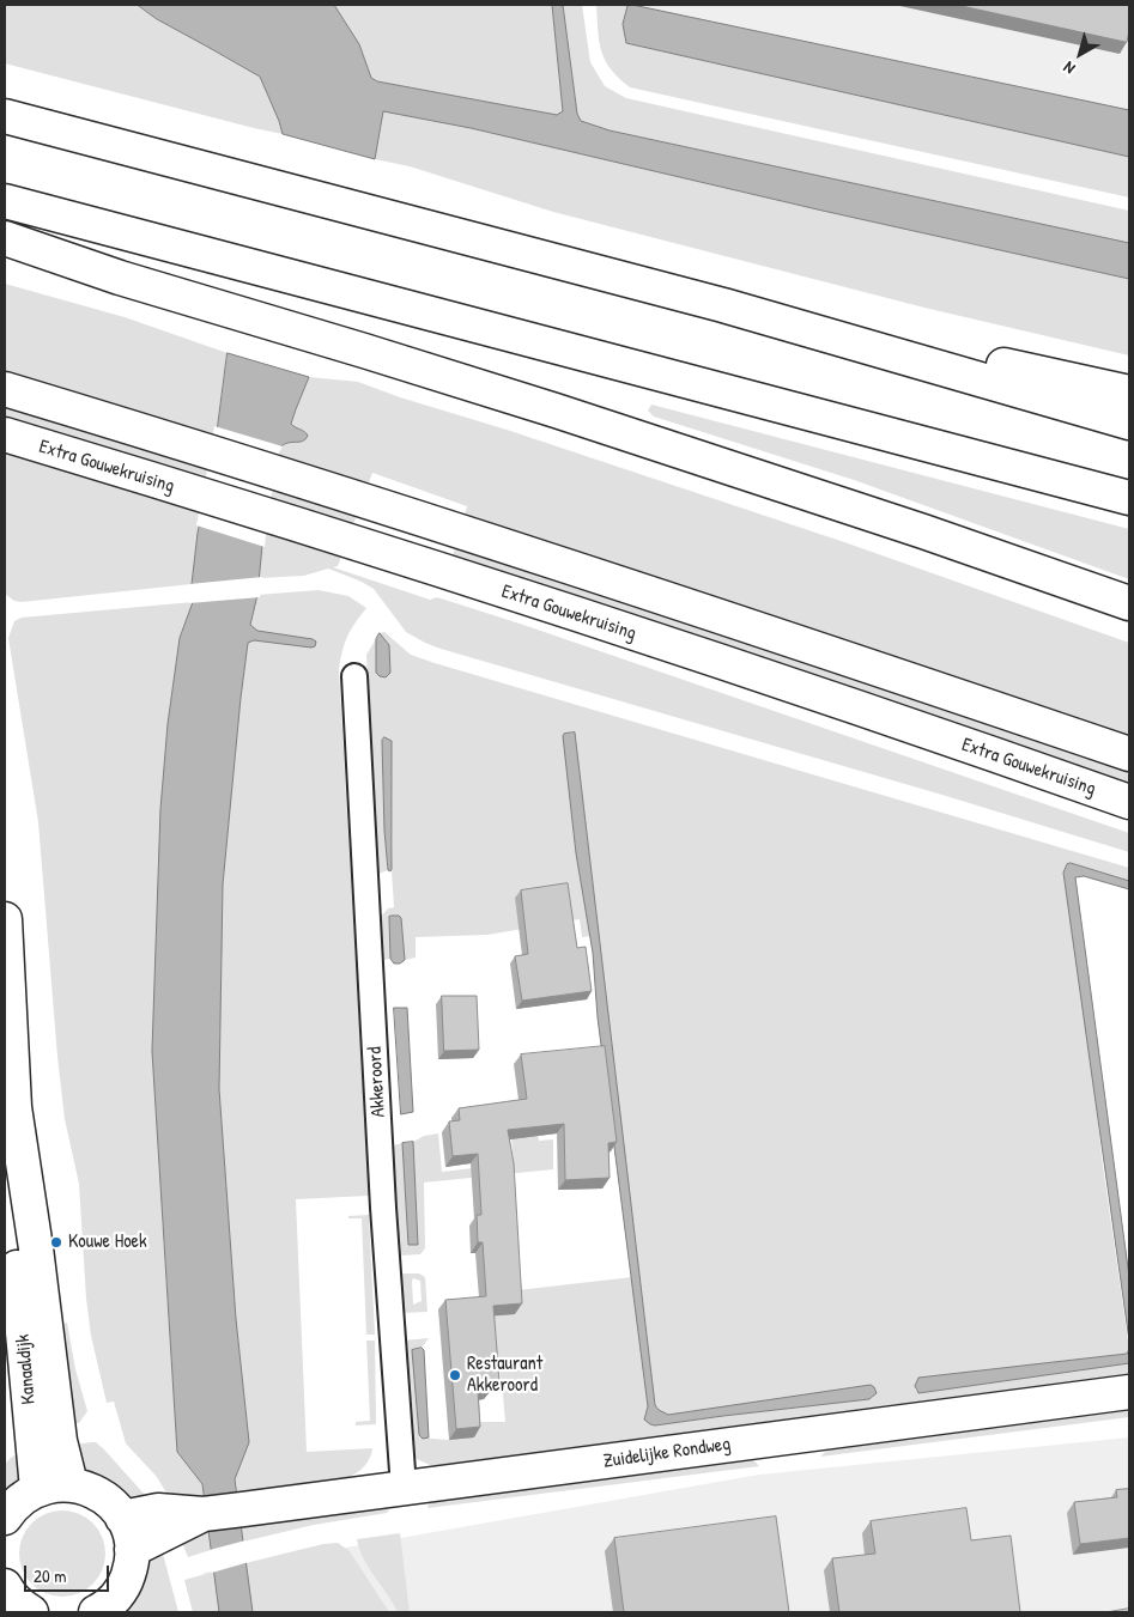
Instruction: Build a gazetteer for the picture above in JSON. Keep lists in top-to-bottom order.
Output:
{
  "streets": {
    "main road": ["Extra Gouwekruising", "Kanaaldijk", "Zuidelijke Rondweg"],
    "street": ["Akkeroord"]
  },
  "crossings": [
    ["Akkeroord", "Zuidelijke Rondweg"]
  ],
  "places": ["Kouwe Hoek", "Restaurant Akkeroord"],
  "scale_bar": "20 m",
  "north": "bottom left"
}
